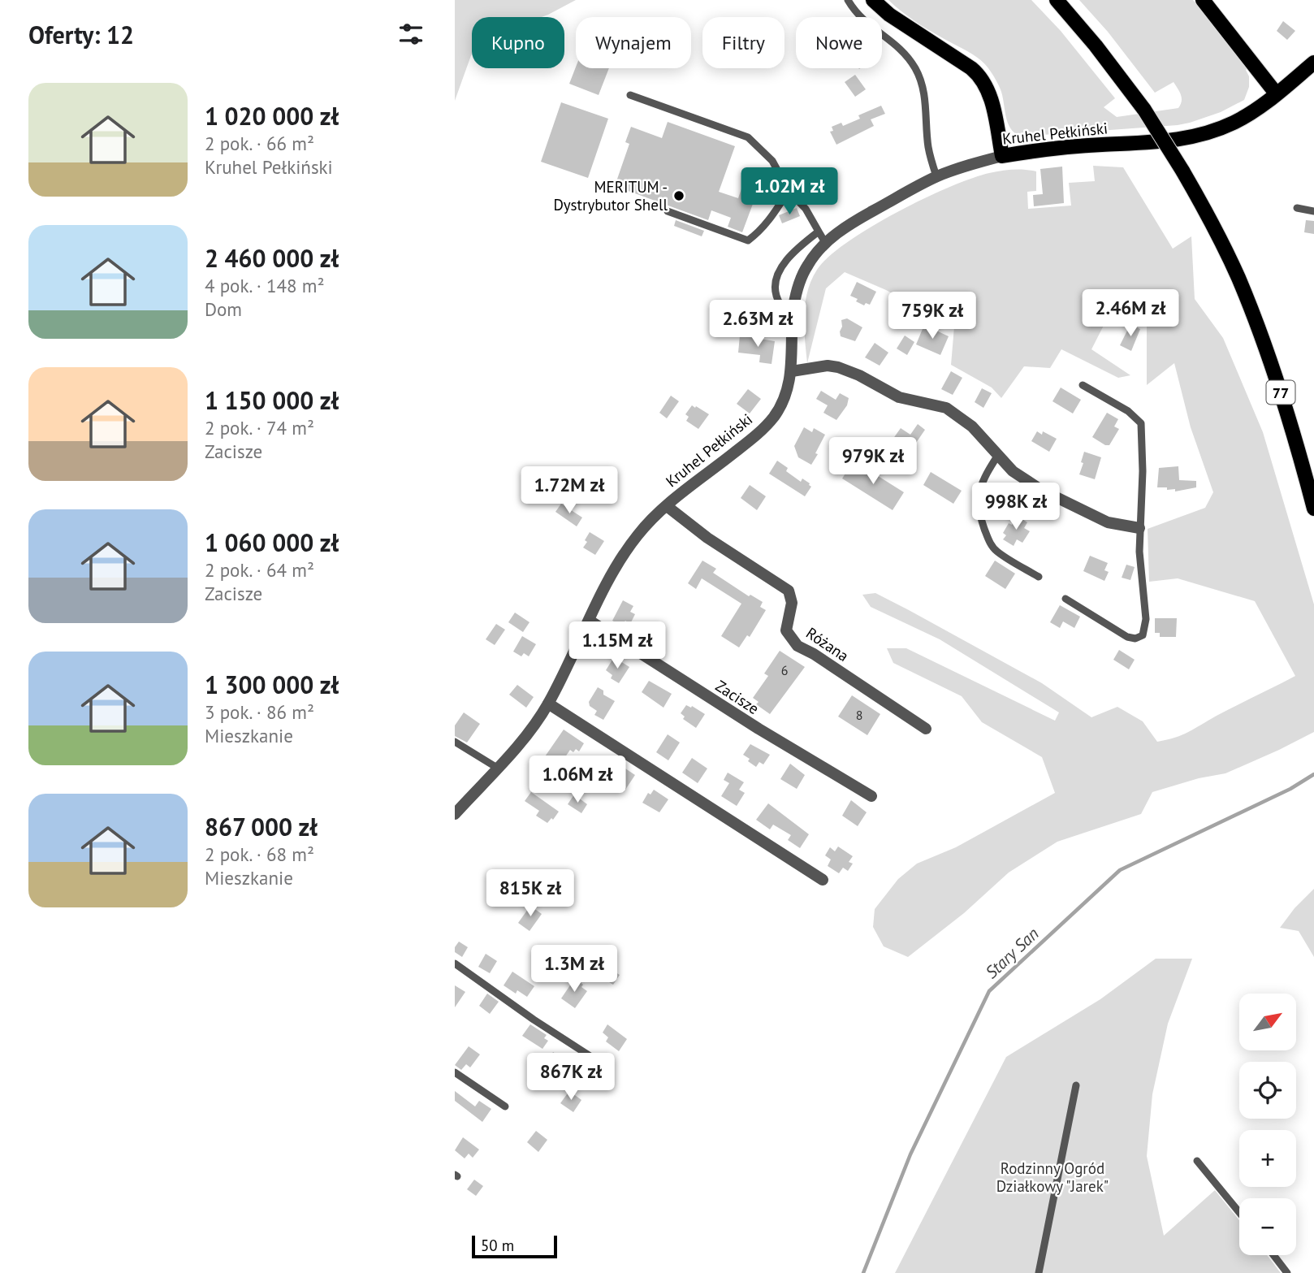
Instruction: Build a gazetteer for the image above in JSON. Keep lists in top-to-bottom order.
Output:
{
  "streets": {
    "main road": ["Kruhel Pełkiński", "77"],
    "street": ["Różana", "Zacisze"]
  },
  "crossings": [
    ["Kruhel Pełkiński", "Różana"],
    ["Kruhel Pełkiński", "Zacisze"]
  ],
  "water": ["Stary San"],
  "parks": ["Rodzinny Ogród Działkowy \"Jarek\""],
  "places": ["MERITUM - Dystrybutor Shell"],
  "house_numbers": ["6", "8"],
  "scale_bar": "50 m",
  "north": "top right",
  "page": {
    "heading": "Oferty: 12",
    "chip": [
      "Kupno",
      "Wynajem",
      "Filtry",
      "Nowe"
    ],
    "list": [
      {
        "name": "1 020 000 zł",
        "note": "2 pok. · 66 m² · Kruhel Pełkiński"
      },
      {
        "name": "2 460 000 zł",
        "note": "4 pok. · 148 m² · Dom"
      },
      {
        "name": "1 150 000 zł",
        "note": "2 pok. · 74 m² · Zacisze"
      },
      {
        "name": "1 060 000 zł",
        "note": "2 pok. · 64 m² · Zacisze"
      },
      {
        "name": "1 300 000 zł",
        "note": "3 pok. · 86 m² · Mieszkanie"
      },
      {
        "name": "867 000 zł",
        "note": "2 pok. · 68 m² · Mieszkanie"
      }
    ],
    "price": [
      "1.02M zł",
      "2.46M zł",
      "759K zł",
      "2.63M zł",
      "979K zł",
      "1.72M zł",
      "998K zł",
      "1.15M zł",
      "1.06M zł",
      "815K zł",
      "1.3M zł",
      "867K zł"
    ],
    "map_buttons": ["+", "−"],
    "scale": "50 m"
  }
}
